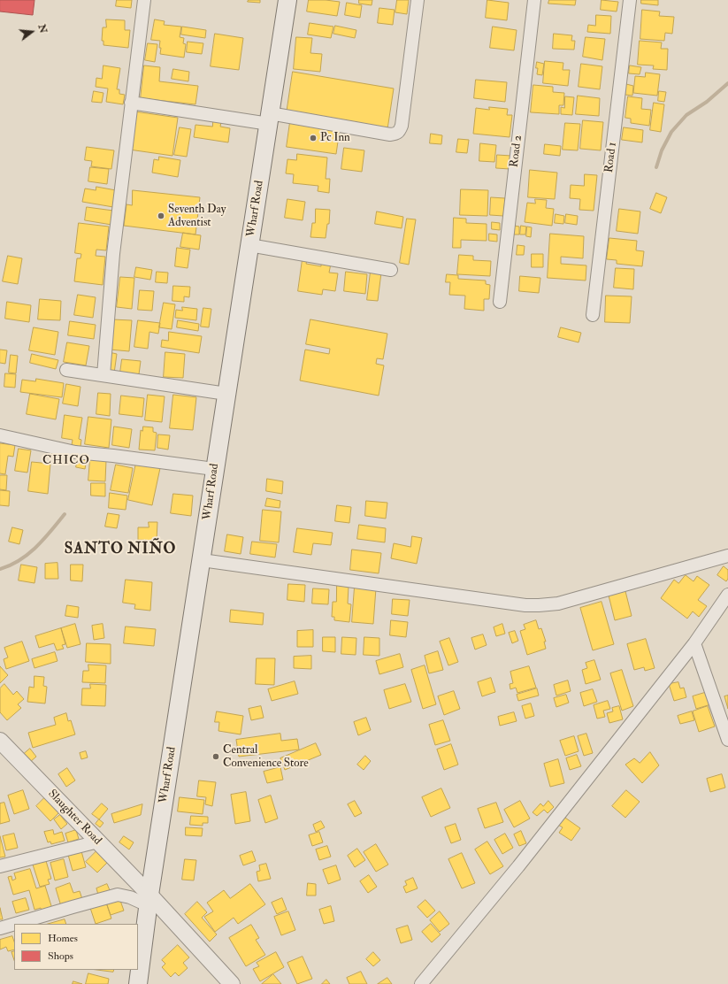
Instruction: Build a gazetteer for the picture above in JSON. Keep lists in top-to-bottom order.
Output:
{
  "streets": {
    "main road": ["Wharf Road"],
    "street": ["Road 2", "Road 1", "Slaughter Road"]
  },
  "crossings": [
    ["Wharf Road", "Slaughter Road"]
  ],
  "districts": ["CHICO", "SANTO NIÑO"],
  "places": ["Pc Inn", "Seventh Day Adventist", "Central Convenience Store"],
  "legend": ["Homes", "Shops"],
  "north": "right"
}
